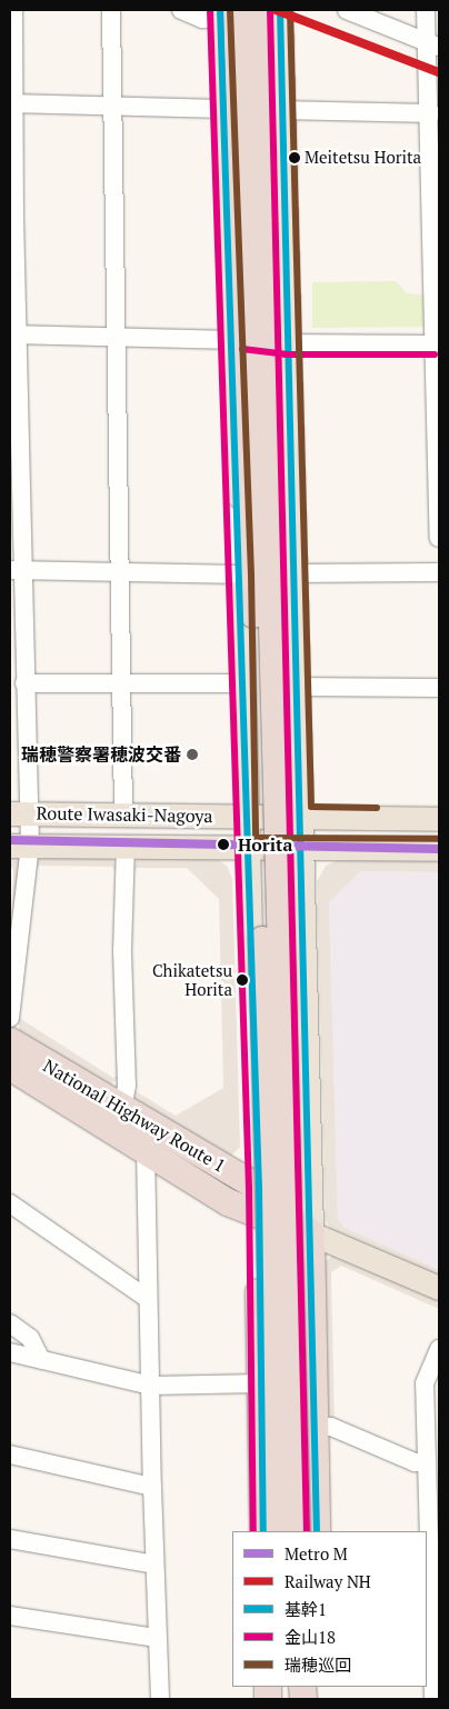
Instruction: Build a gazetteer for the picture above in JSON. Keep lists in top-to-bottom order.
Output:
{
  "streets": {
    "highway": ["National Highway Route 1"],
    "main road": ["Route Iwasaki-Nagoya"]
  },
  "places": [
    "Meitetsu Horita",
    "瑞穂警察署穂波交番",
    "Horita",
    "Chikatetsu Horita"
  ],
  "lines": [
    "rail line NH",
    "transit line 基幹1",
    "transit line 金山18",
    "transit line 瑞穂巡回",
    "metro line M"
  ],
  "legend": [
    "Metro M",
    "Railway NH",
    "基幹1",
    "金山18",
    "瑞穂巡回"
  ]
}
